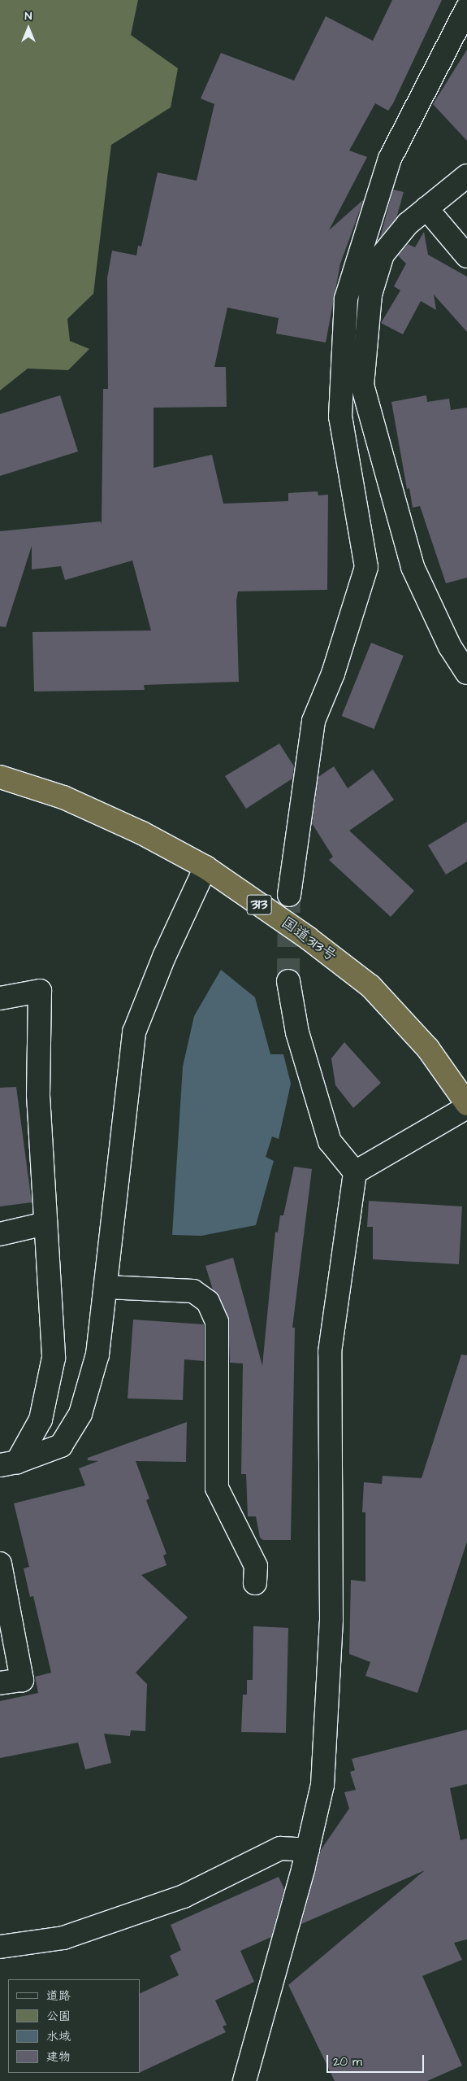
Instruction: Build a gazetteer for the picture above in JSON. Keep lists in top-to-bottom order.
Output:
{
  "streets": {
    "highway": ["313", "国道313号"]
  },
  "legend": [
    "道路",
    "公園",
    "水域",
    "建物"
  ],
  "scale_bar": "20 m",
  "north": "top"
}
